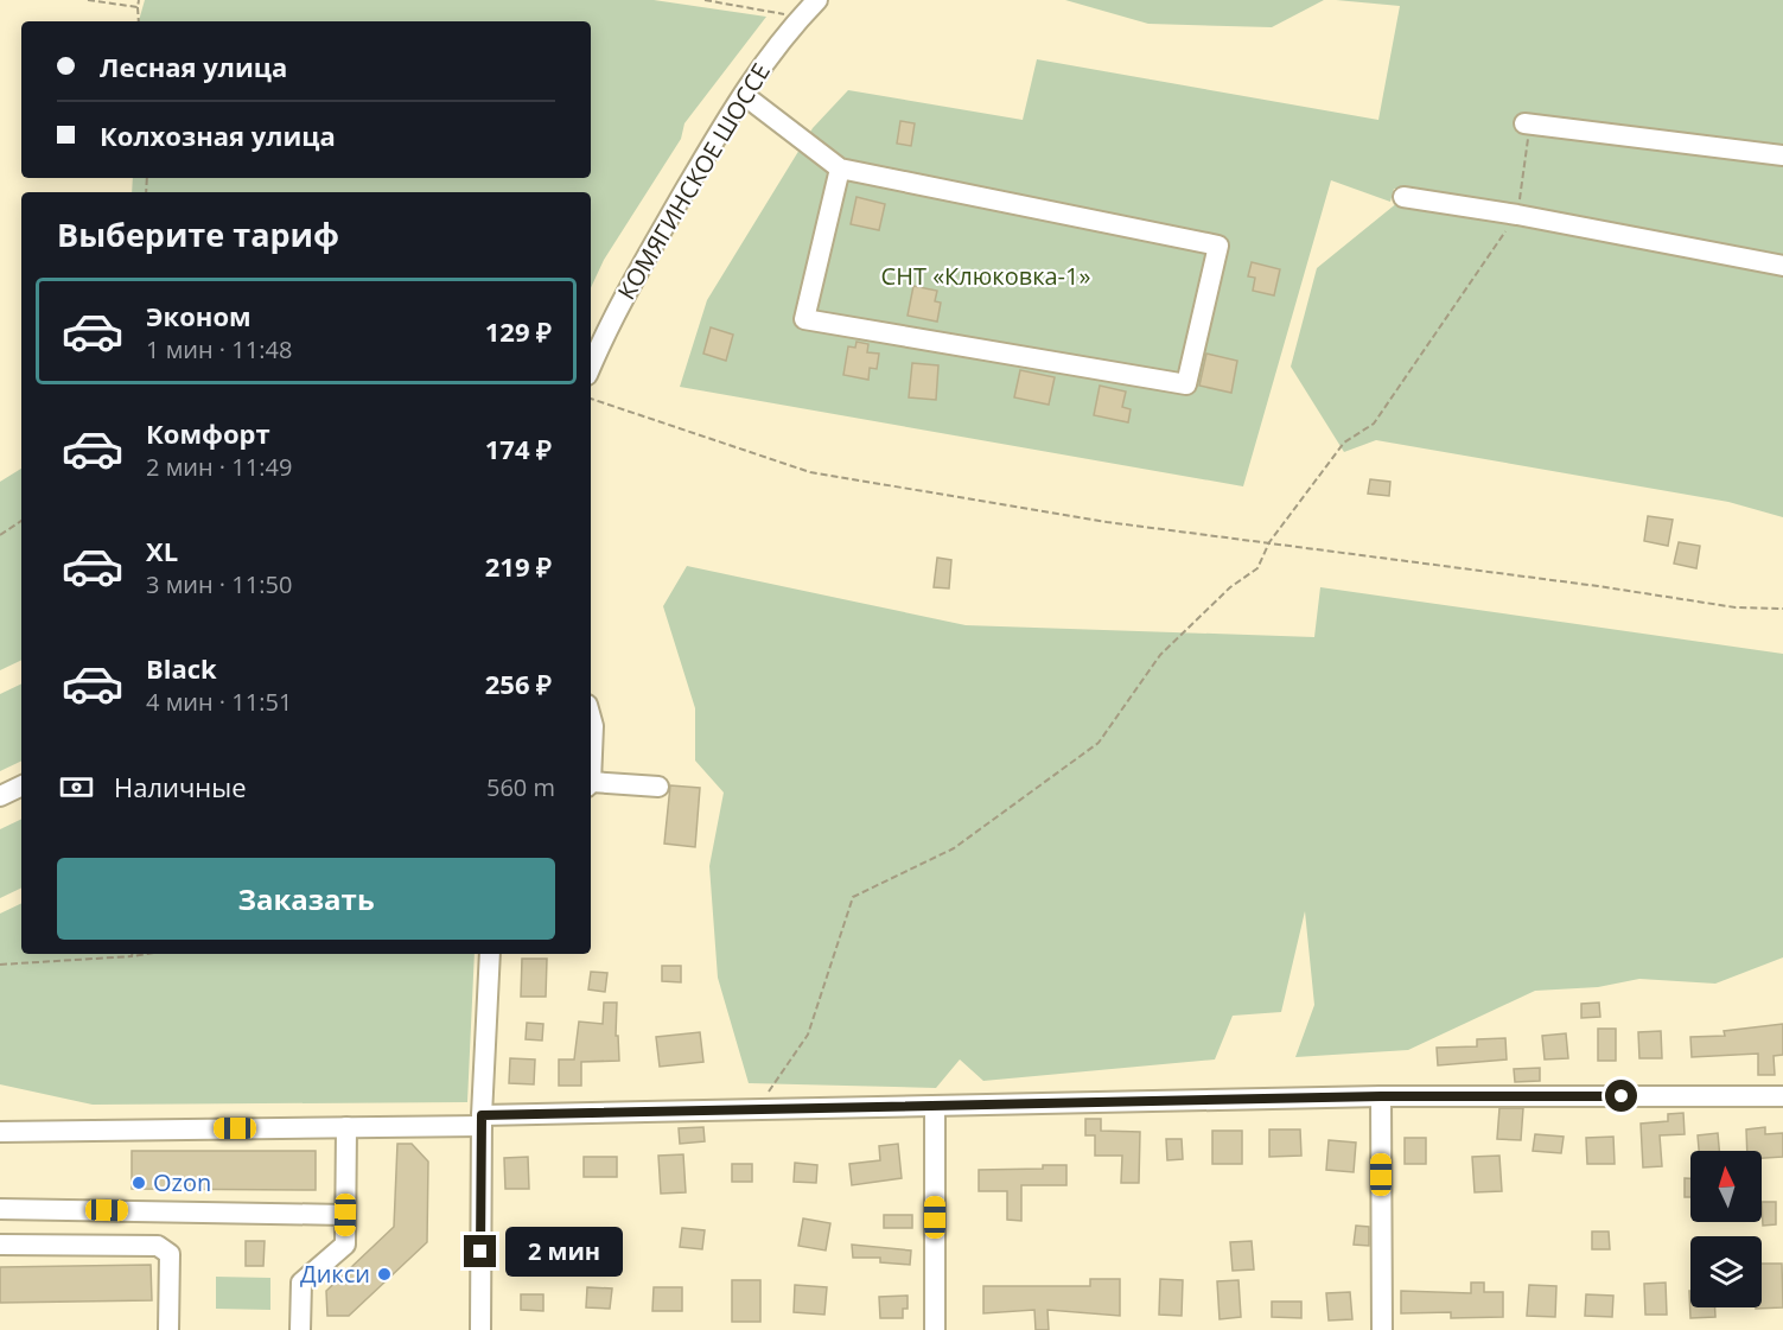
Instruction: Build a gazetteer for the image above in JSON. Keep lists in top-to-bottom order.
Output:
{
  "streets": {
    "street": ["КОМЯГИНСКОЕ ШОССЕ"]
  },
  "parks": ["СНТ «Клюковка-1»"],
  "places": ["Ozon", "Дикси"],
  "north": "top",
  "page": {
    "banner": ["Лесная улица", "Колхозная улица"],
    "heading": "Выберите тариф",
    "list": [
      {
        "name": "Эконом",
        "note": "1 мин · 11:48",
        "value": "129 ₽"
      },
      {
        "name": "Комфорт",
        "note": "2 мин · 11:49",
        "value": "174 ₽"
      },
      {
        "name": "XL",
        "note": "3 мин · 11:50",
        "value": "219 ₽"
      },
      {
        "name": "Black",
        "note": "4 мин · 11:51",
        "value": "256 ₽"
      }
    ],
    "pay": ["Наличные", "560 m"],
    "buttons": "Заказать",
    "bubble": "2 мин"
  }
}
